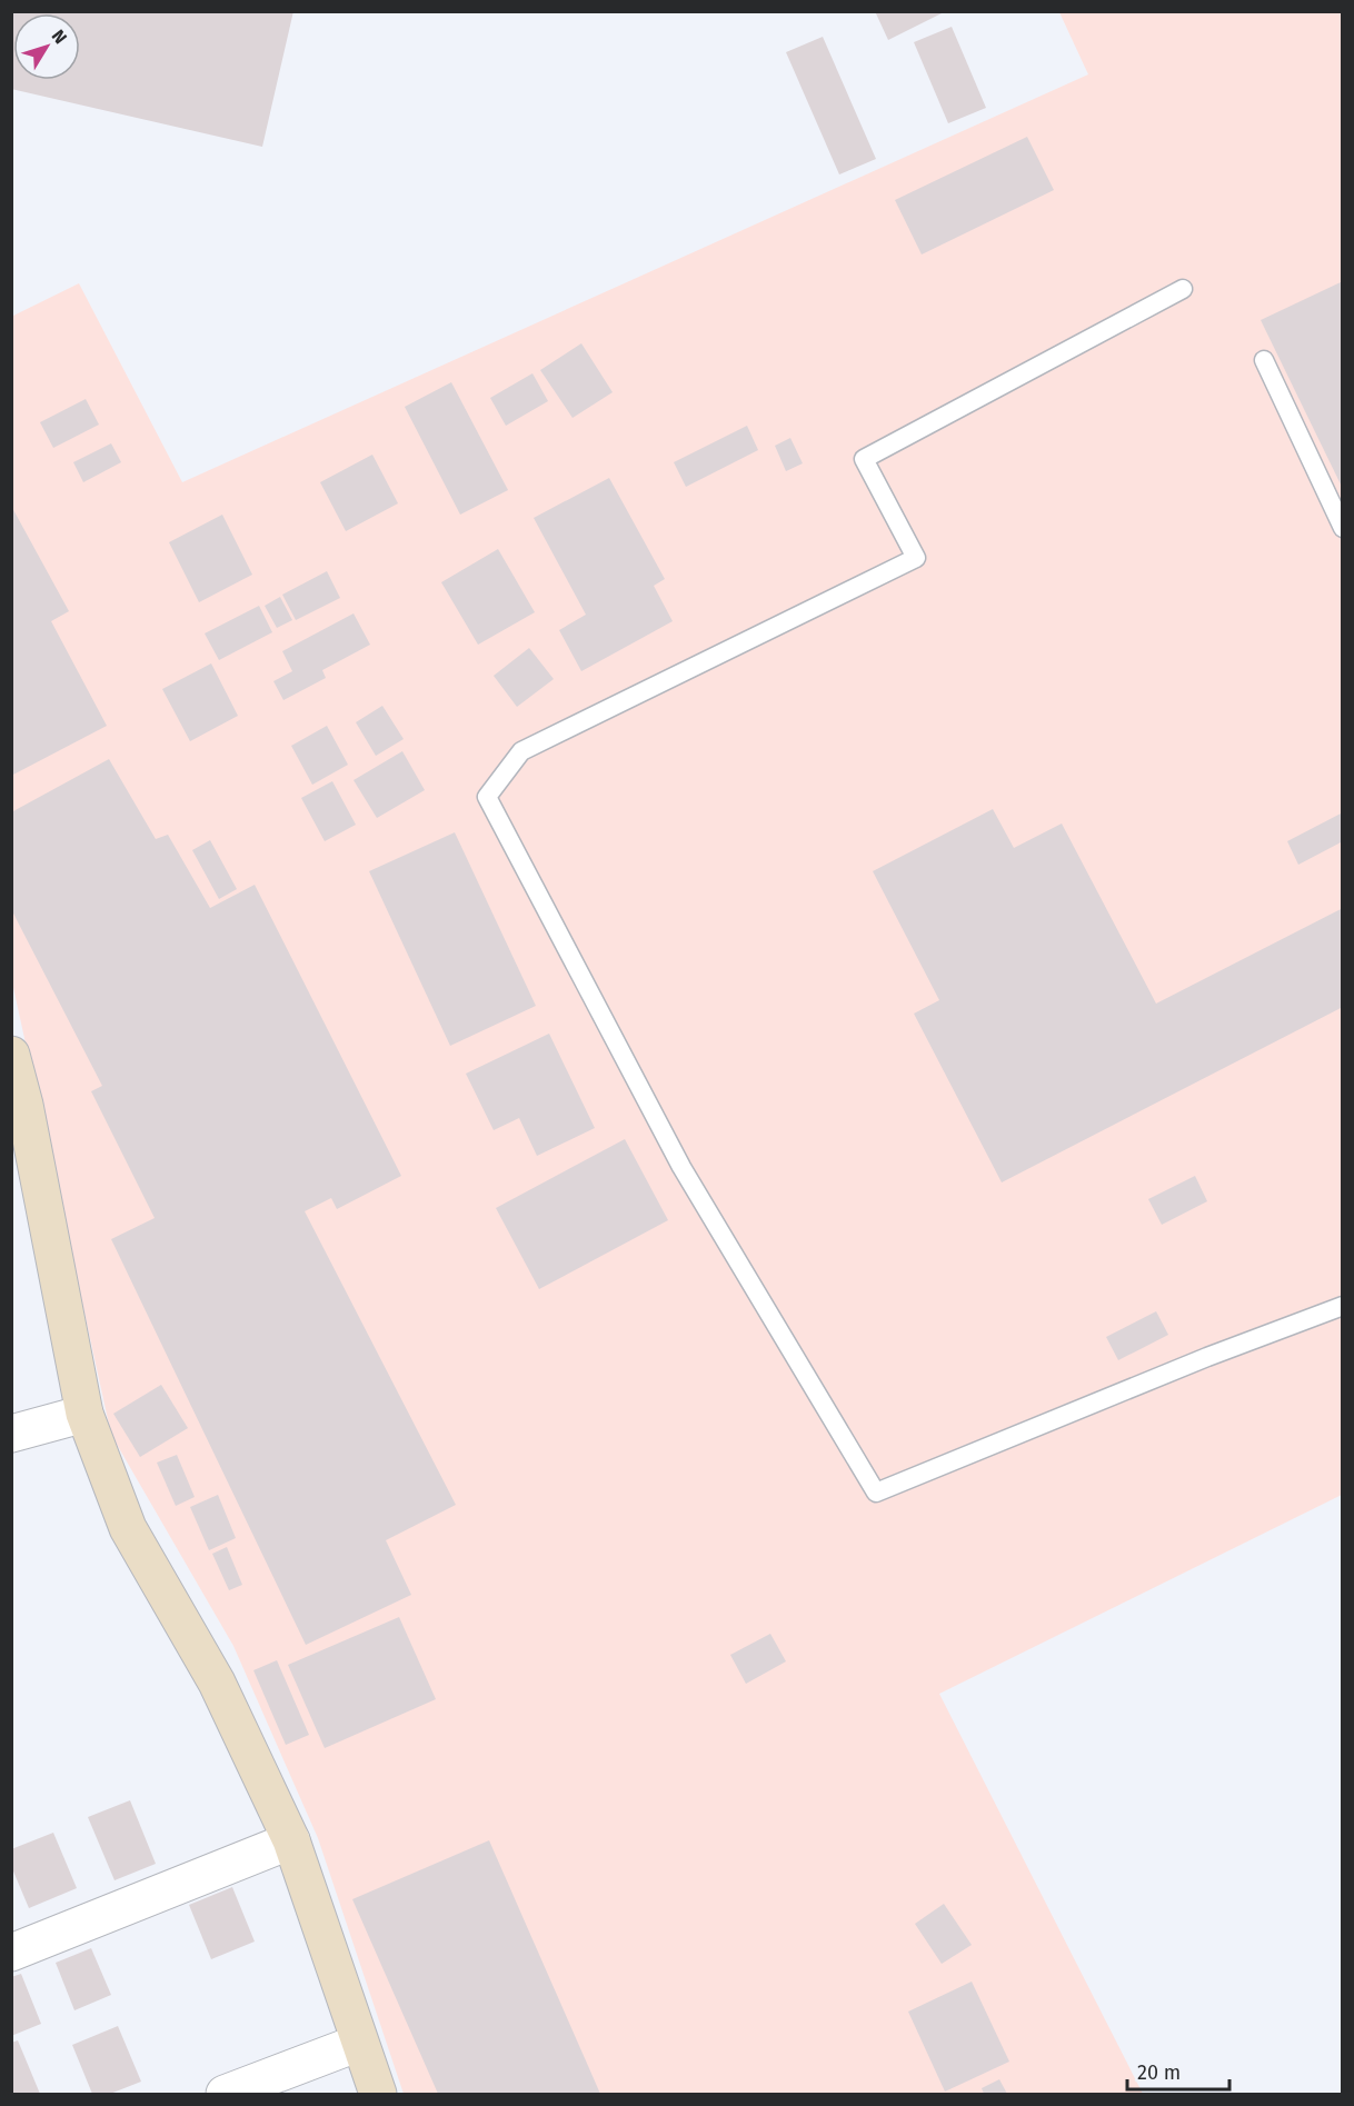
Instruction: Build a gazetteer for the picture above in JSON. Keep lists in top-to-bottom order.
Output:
{
  "scale_bar": "20 m",
  "north": "top right"
}
